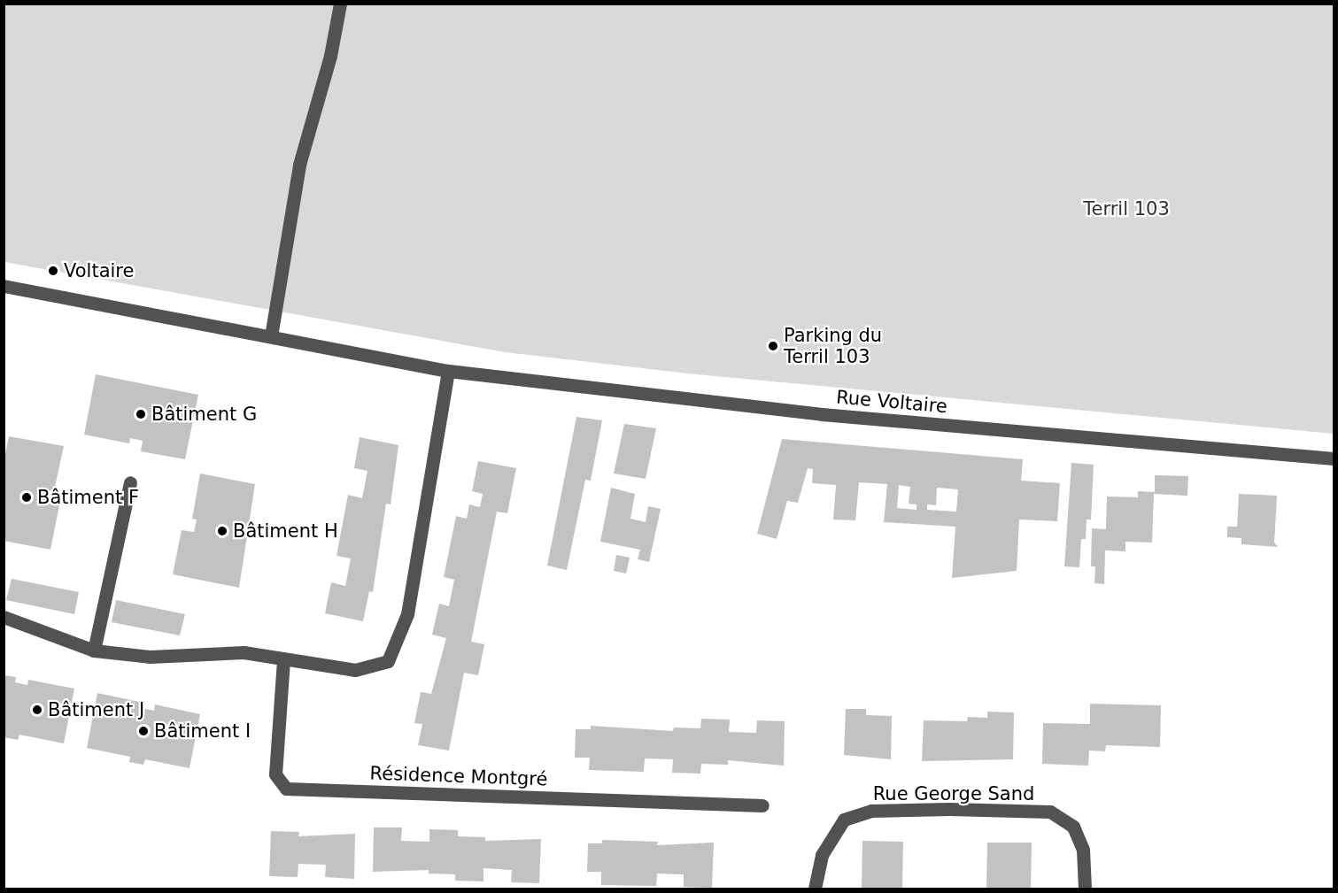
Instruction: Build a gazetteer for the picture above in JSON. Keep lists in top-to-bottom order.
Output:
{
  "streets": {
    "street": ["Rue Voltaire", "Résidence Montgré", "Rue George Sand"]
  },
  "parks": ["Terril 103"],
  "places": [
    "Voltaire",
    "Parking du Terril 103",
    "Bâtiment G",
    "Bâtiment F",
    "Bâtiment H",
    "Bâtiment J",
    "Bâtiment I"
  ]
}
